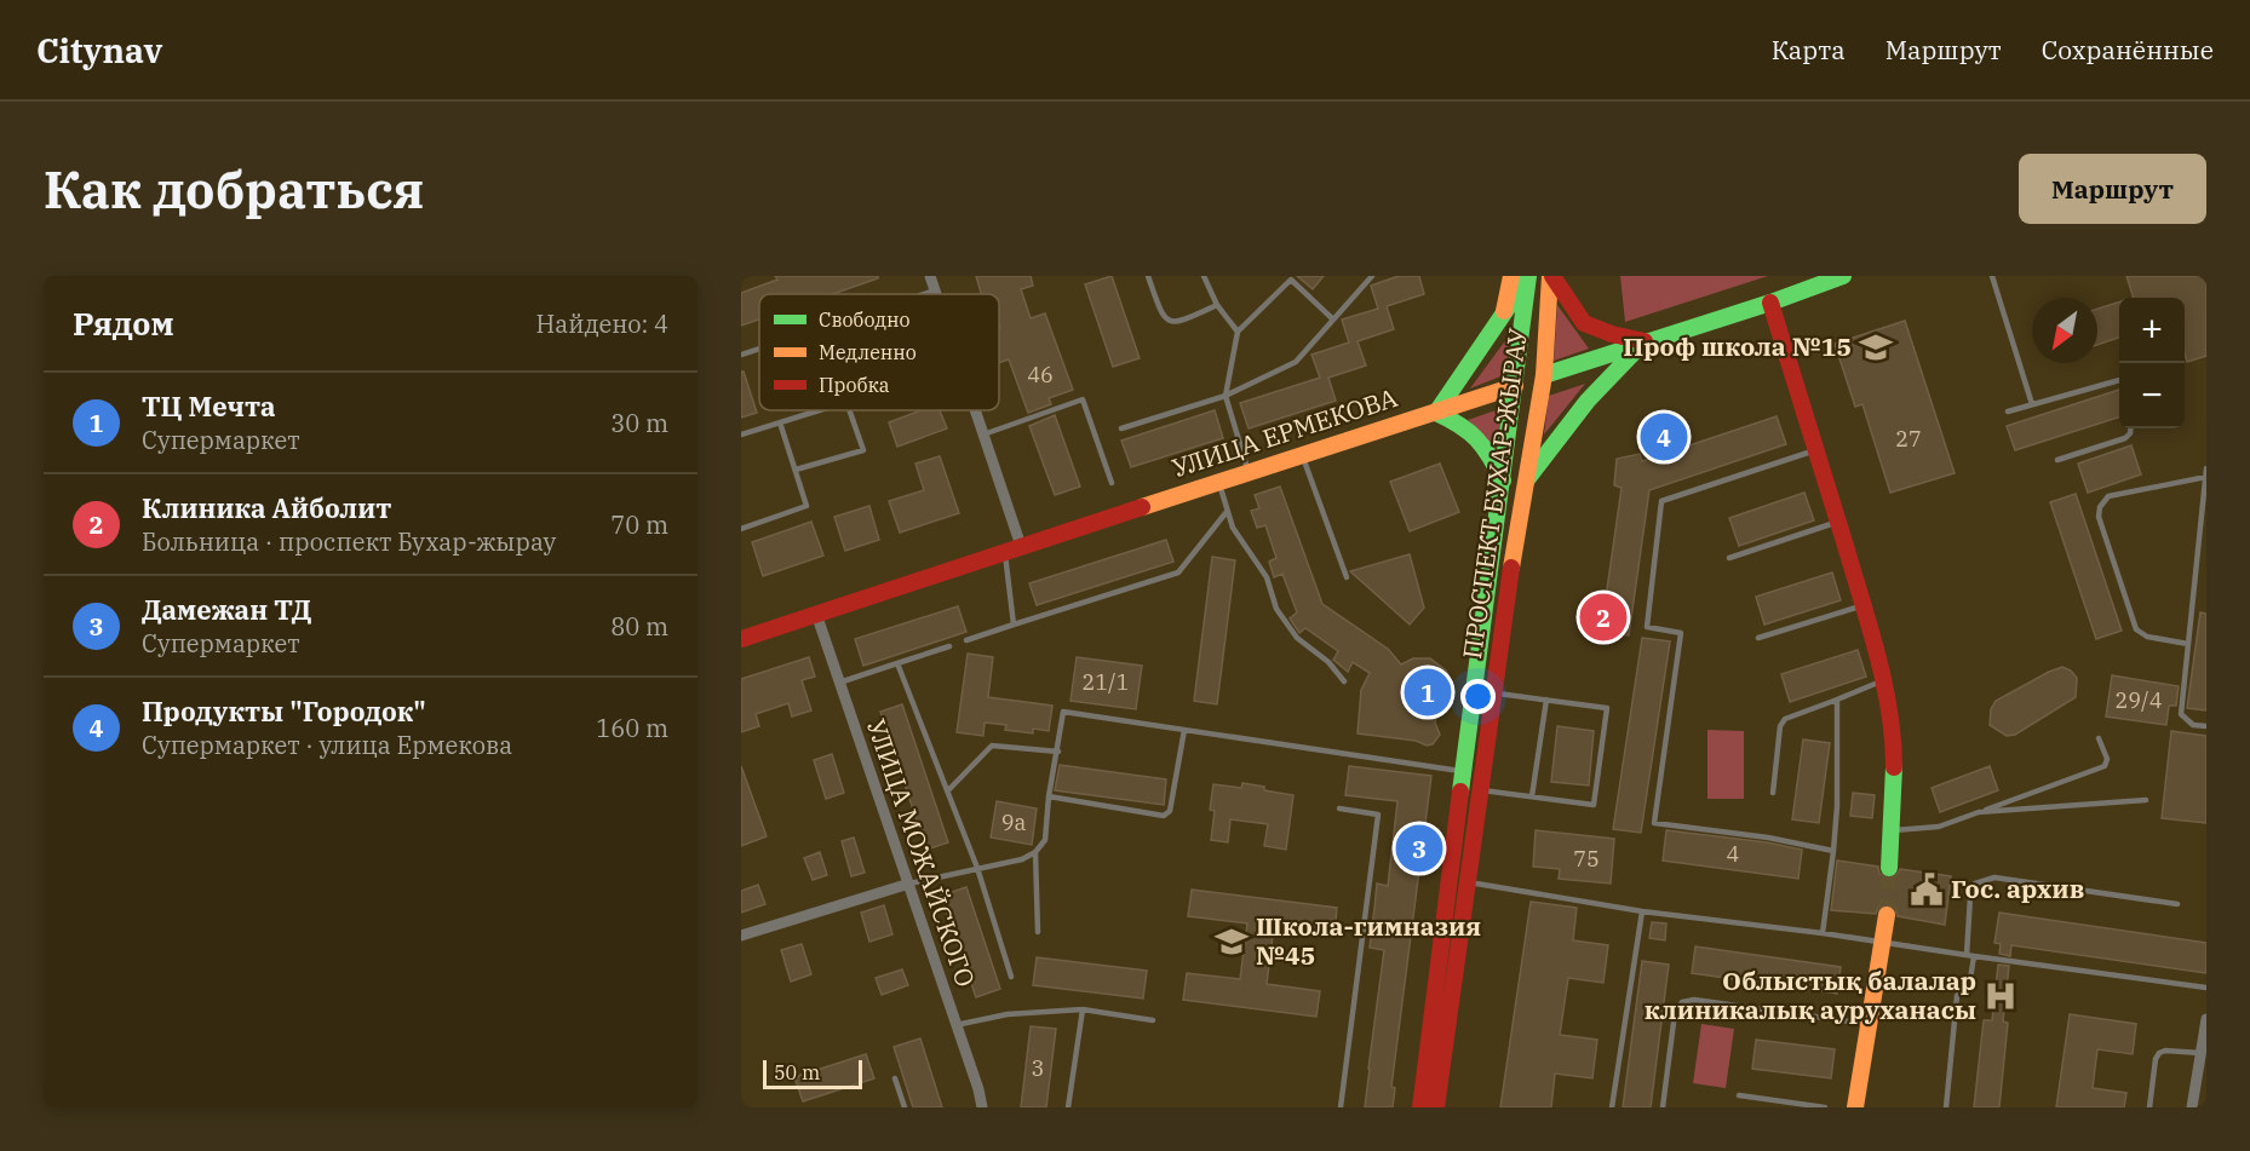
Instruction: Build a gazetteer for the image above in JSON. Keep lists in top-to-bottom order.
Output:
{
  "streets": {
    "main road": ["УЛИЦА ЕРМЕКОВА", "ПРОСПЕКТ БУХАР-ЖЫРАУ"],
    "street": ["УЛИЦА МОЖАЙСКОГО"]
  },
  "crossings": [
    ["УЛИЦА ЕРМЕКОВА", "ПРОСПЕКТ БУХАР-ЖЫРАУ"],
    ["УЛИЦА ЕРМЕКОВА", "УЛИЦА МОЖАЙСКОГО"]
  ],
  "places": {
    "school or university": ["Проф школа №15", "Школа-гимназия №45"],
    "public building": ["Гос. архив"],
    "hospital": ["Облыстық балалар клиникалық ауруханасы"]
  },
  "house_numbers": [
    "46",
    "27",
    "21/1",
    "29/4",
    "9а",
    "4",
    "75",
    "3"
  ],
  "legend": ["Свободно", "Медленно", "Пробка"],
  "scale_bar": "50 m",
  "north": "bottom left",
  "page": {
    "header": "Citynav",
    "nav": ["Карта", "Маршрут", "Сохранённые"],
    "buttons": "Маршрут",
    "title": "Как добраться",
    "heading": ["Рядом", "Найдено: 4"],
    "map_buttons": ["+", "−"],
    "list": [
      {
        "mark": "1",
        "name": "ТЦ Мечта",
        "note": "Супермаркет",
        "value": "30 m"
      },
      {
        "mark": "2",
        "name": "Клиника Айболит",
        "note": "Больница · проспект Бухар-жырау",
        "value": "70 m"
      },
      {
        "mark": "3",
        "name": "Дамежан ТД",
        "note": "Супермаркет",
        "value": "80 m"
      },
      {
        "mark": "4",
        "name": "Продукты \"Городок\"",
        "note": "Супермаркет · улица Ермекова",
        "value": "160 m"
      }
    ],
    "pins": [
      "4",
      "2",
      "1",
      "3"
    ],
    "scale": "50 m"
  }
}
